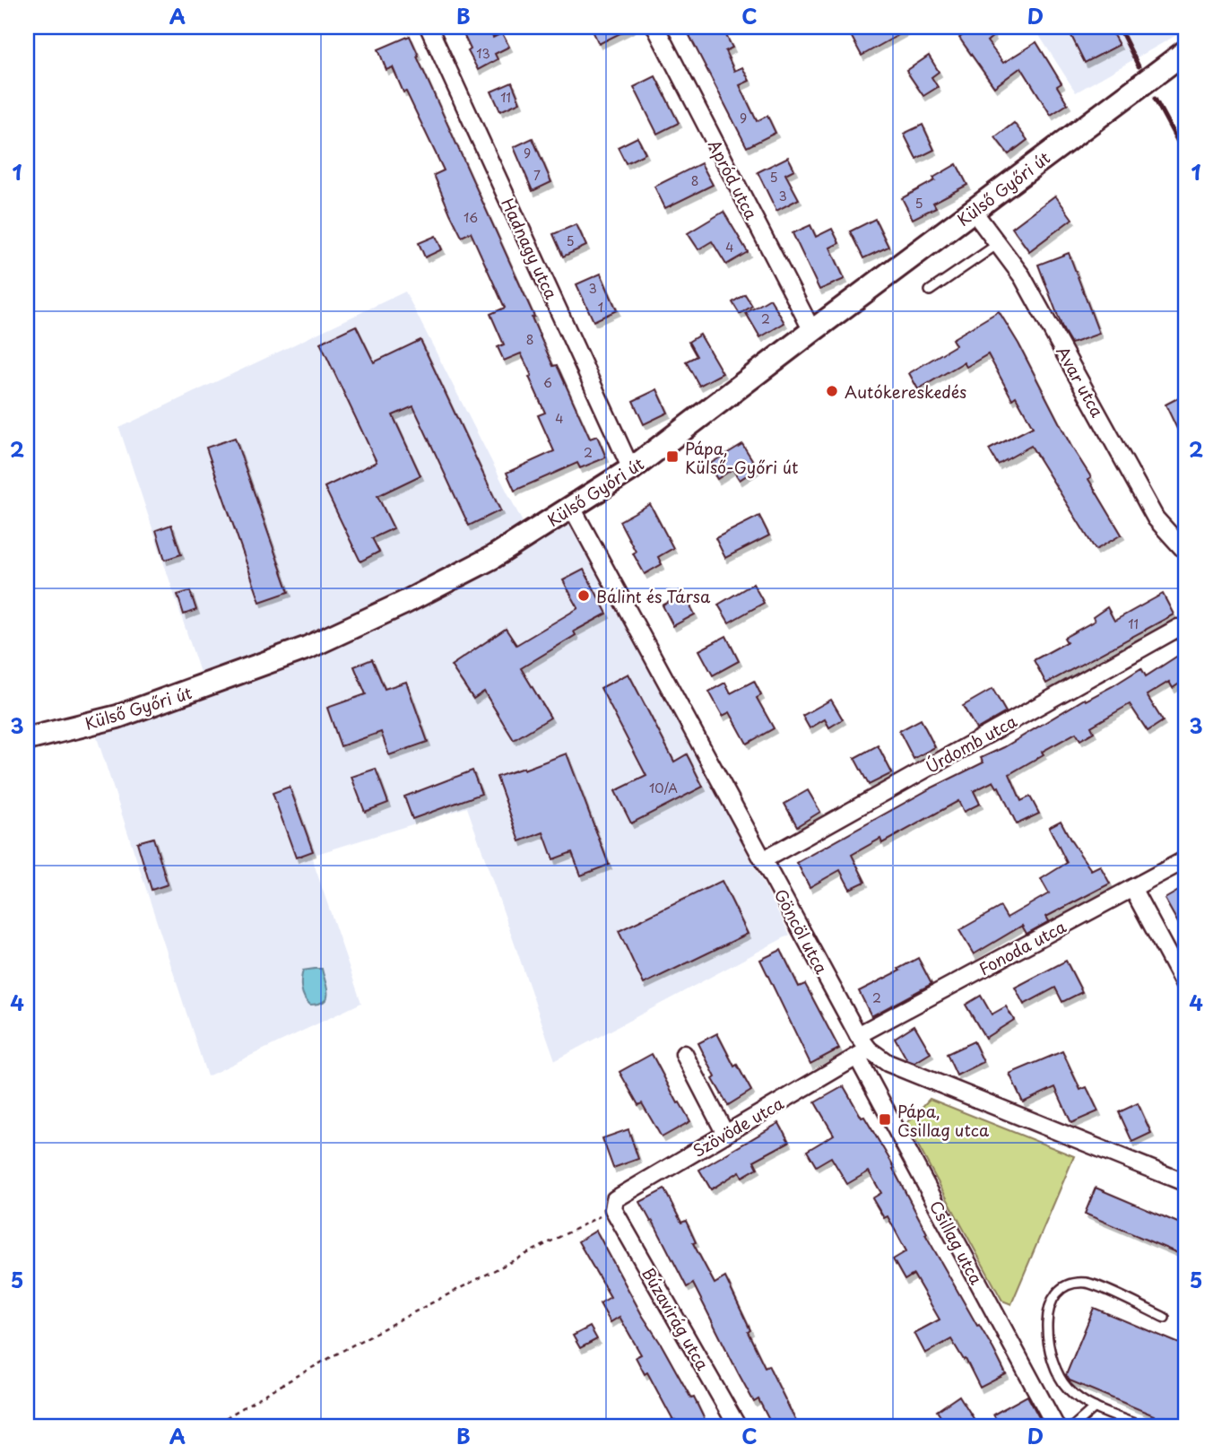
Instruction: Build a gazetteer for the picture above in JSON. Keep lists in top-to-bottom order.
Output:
{
  "streets": {
    "main road": ["Külső Győri út"],
    "street": [
      "Apród utca",
      "Hadnagy utca",
      "Avar utca",
      "Úrdomb utca",
      "Göncöl utca",
      "Fonoda utca",
      "Szövöde utca",
      "Csillag utca",
      "Búzavirág utca"
    ]
  },
  "crossings": [
    ["Apród utca", "Külső Győri út"],
    ["Külső Győri út", "Hadnagy utca"],
    ["Külső Győri út", "Avar utca"],
    ["Külső Győri út", "Göncöl utca"],
    ["Úrdomb utca", "Göncöl utca"],
    ["Göncöl utca", "Fonoda utca"],
    ["Göncöl utca", "Szövöde utca"],
    ["Göncöl utca", "Csillag utca"],
    ["Szövöde utca", "Csillag utca"],
    ["Szövöde utca", "Búzavirág utca"]
  ],
  "places": {
    "other": ["Autókereskedés", "Bálint és Társa"],
    "transit": ["Pápa, Külső-Győri út", "Pápa, Csillag utca"]
  },
  "house_numbers": [
    "13",
    "11",
    "9",
    "9",
    "7",
    "5",
    "8",
    "3",
    "5",
    "16",
    "5",
    "4",
    "3",
    "1",
    "2",
    "8",
    "6",
    "4",
    "2",
    "11",
    "10/A",
    "2"
  ],
  "grid": {
    "columns": [
      "A",
      "B",
      "C",
      "D"
    ],
    "rows": [
      "1",
      "2",
      "3",
      "4",
      "5"
    ]
  }
}
